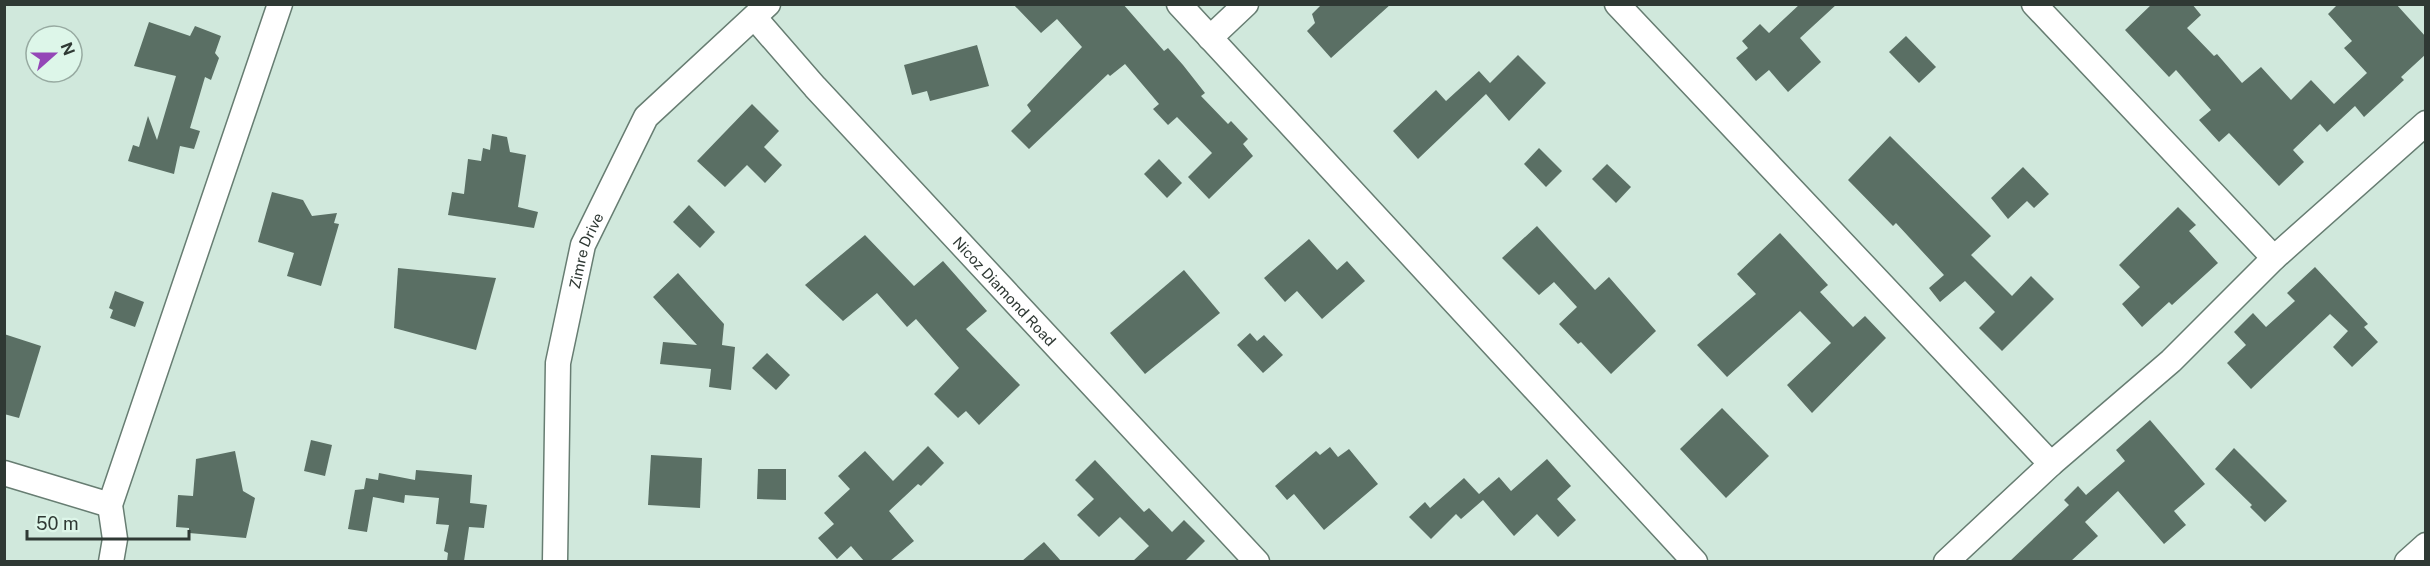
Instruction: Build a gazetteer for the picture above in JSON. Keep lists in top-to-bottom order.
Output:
{
  "streets": {
    "street": ["Zimre Drive", "Nicoz Diamond Road"]
  },
  "crossings": [
    ["Zimre Drive", "Nicoz Diamond Road"]
  ],
  "scale_bar": "50 m",
  "north": "right"
}
